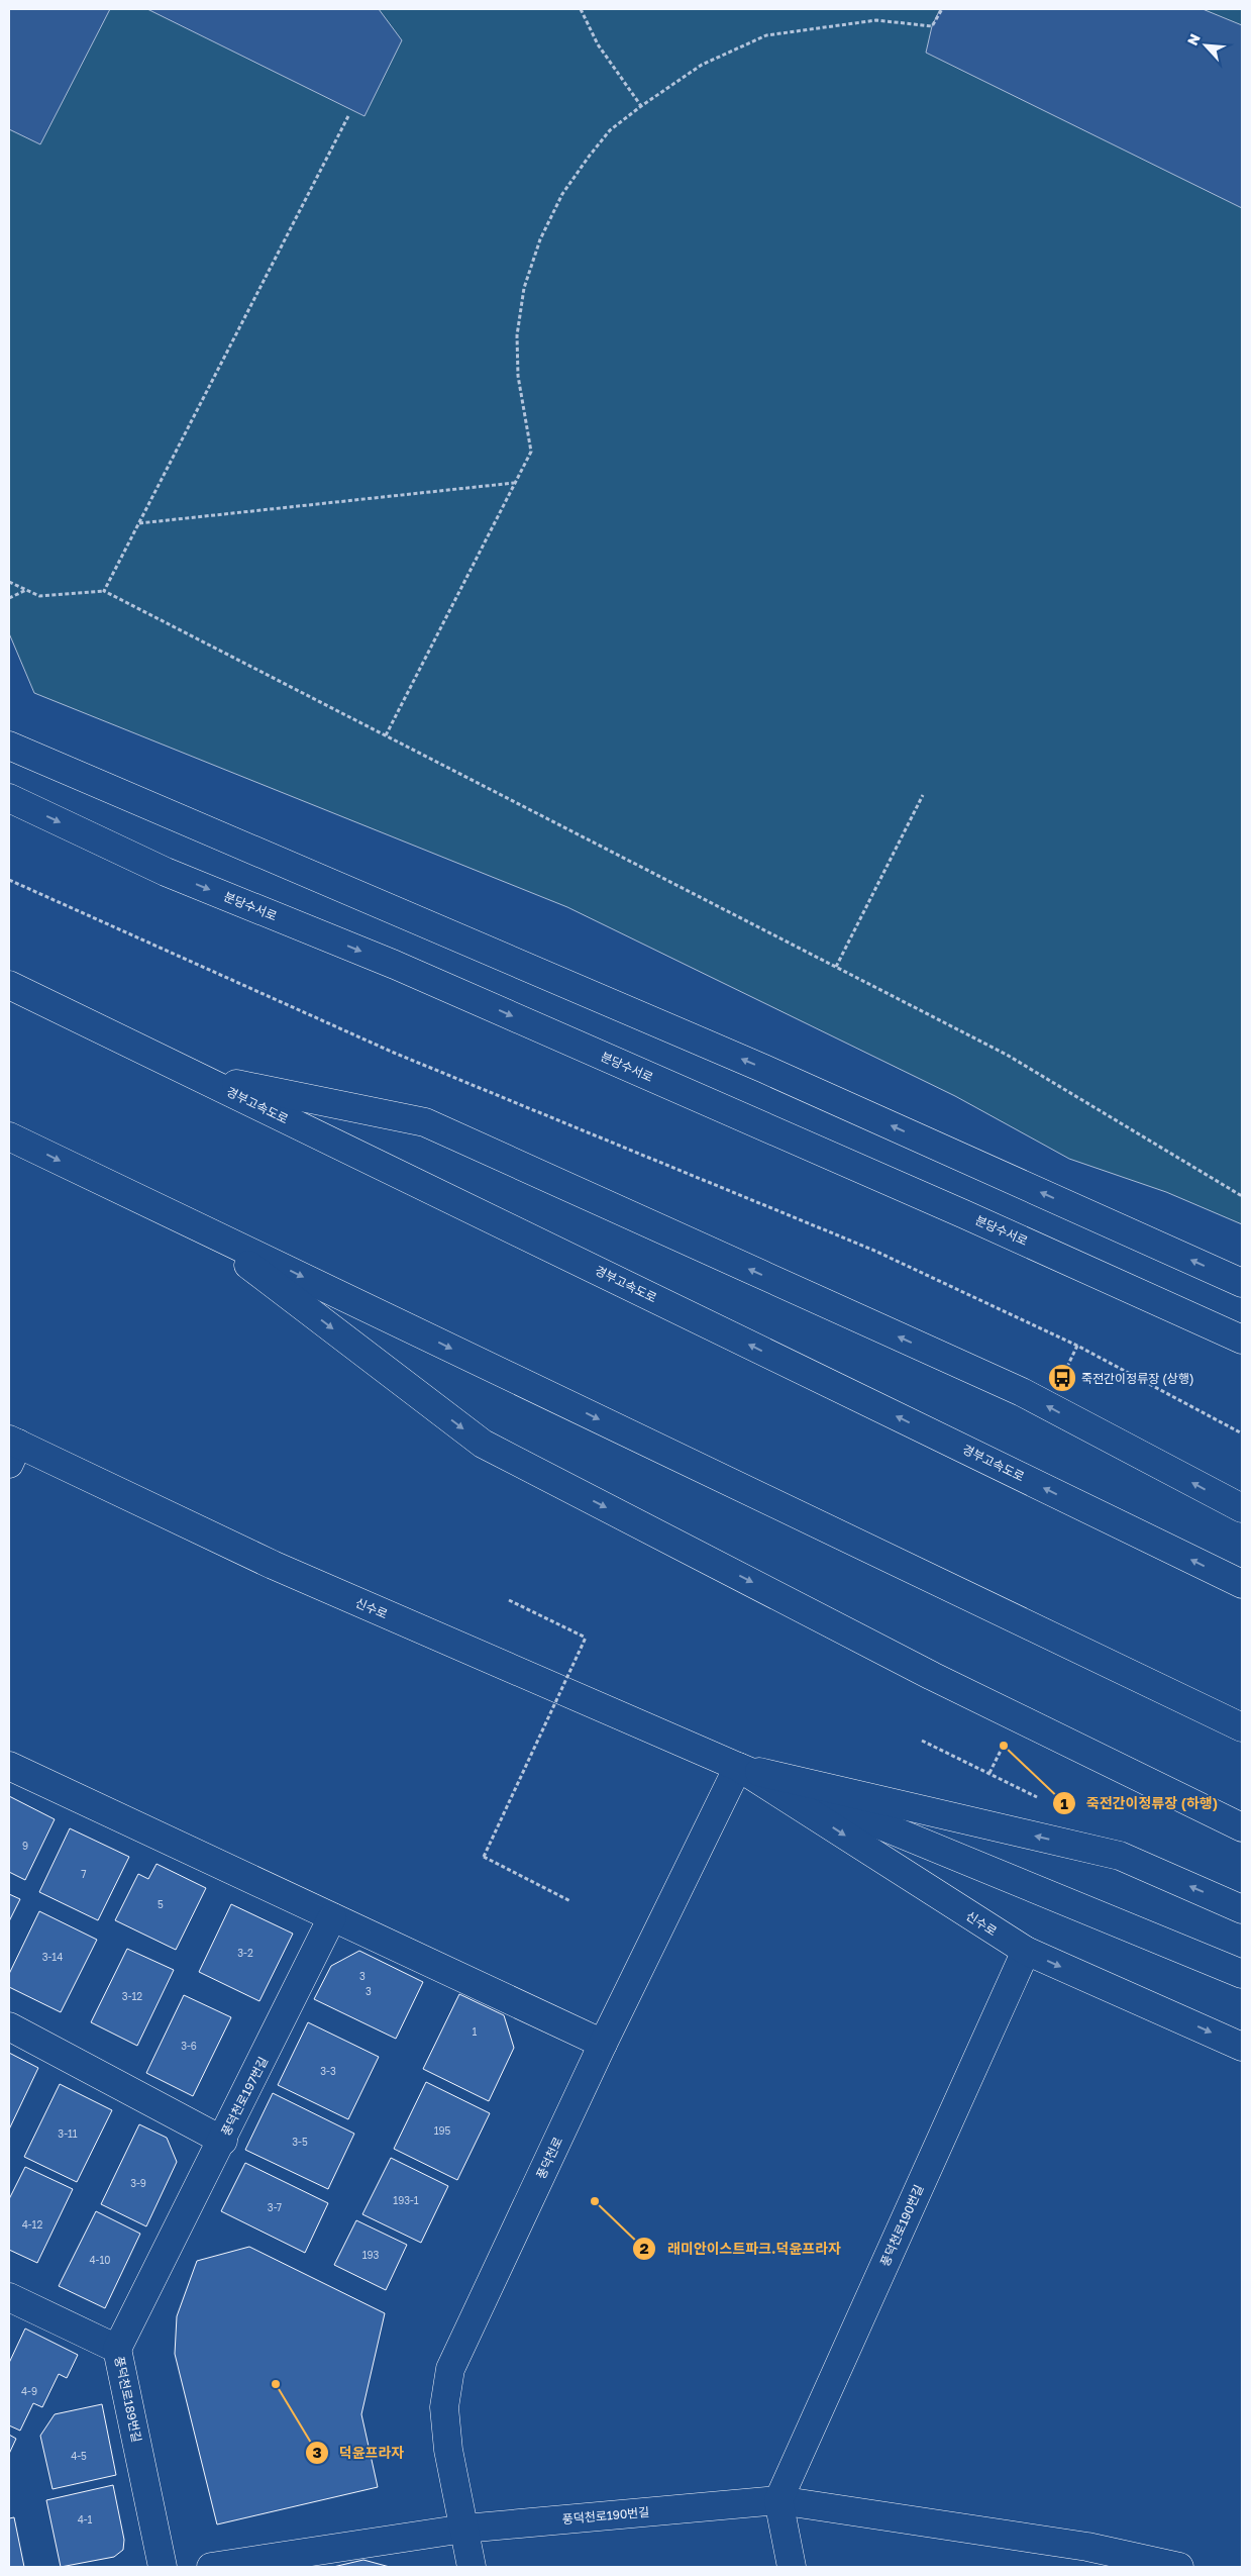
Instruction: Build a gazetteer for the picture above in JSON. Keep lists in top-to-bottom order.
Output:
{
  "streets": {
    "main road": [
      "분당수서로",
      "경부고속도로",
      "신수로",
      "풍덕천로197번길",
      "풍덕천로",
      "풍덕천로190번길",
      "풍덕천로189번길"
    ]
  },
  "crossings": [
    ["신수로", "풍덕천로"],
    ["신수로", "풍덕천로190번길"],
    ["풍덕천로", "풍덕천로190번길"]
  ],
  "places": {
    "bus stop": ["죽전간이정류장 (상행)"],
    "other": ["죽전간이정류장 (하행)", "래미안이스트파크.덕윤프라자", "덕윤프라자"]
  },
  "house_numbers": [
    "9",
    "7",
    "5",
    "3-2",
    "3-14",
    "3",
    "3",
    "3-12",
    "1",
    "3-6",
    "3-3",
    "195",
    "3-11",
    "3-5",
    "3-9",
    "193-1",
    "3-7",
    "4-12",
    "193",
    "4-10",
    "4-9",
    "4-5",
    "4-1"
  ],
  "north": "top left"
}
